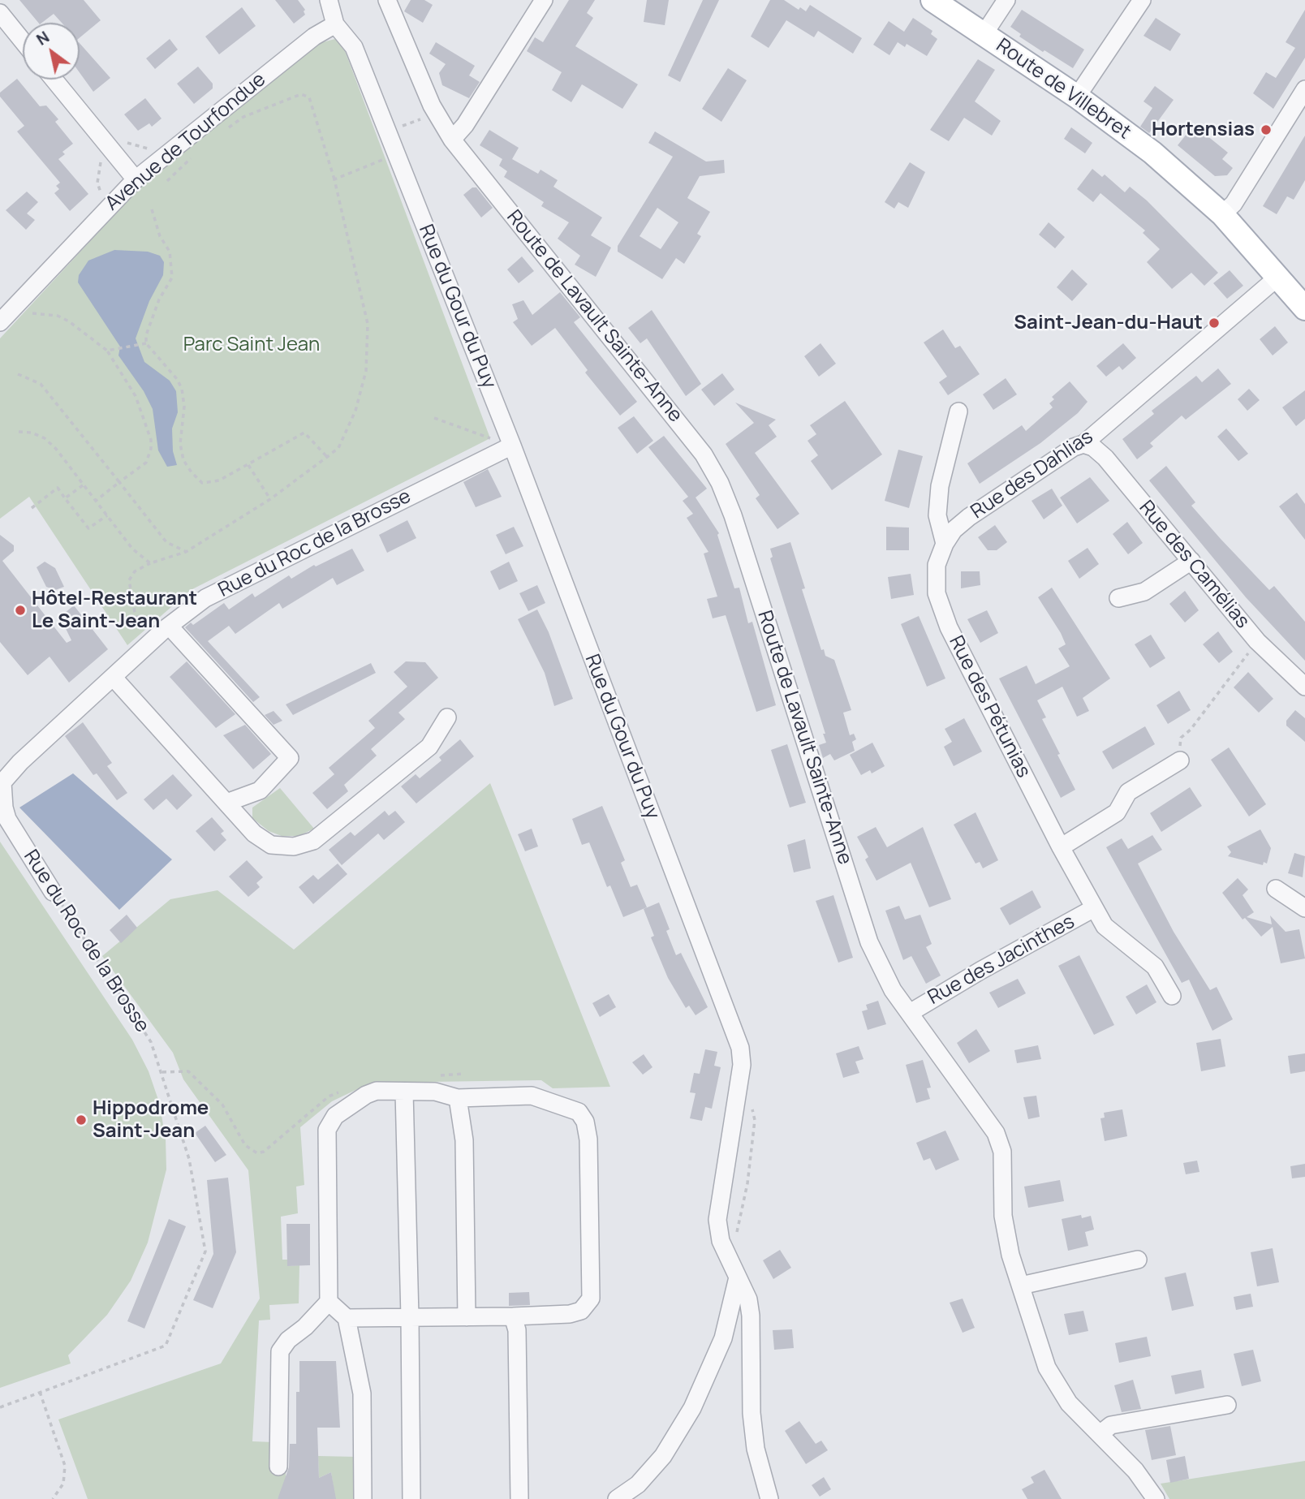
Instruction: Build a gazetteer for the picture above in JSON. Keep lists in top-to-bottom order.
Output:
{
  "streets": {
    "main road": ["Route de Villebret"],
    "street": [
      "Avenue de Tourfondue",
      "Rue du Gour du Puy",
      "Route de Lavault Sainte-Anne",
      "Rue des Dahlias",
      "Rue du Roc de la Brosse",
      "Rue des Camélias",
      "Rue des Pétunias",
      "Rue des Jacinthes"
    ]
  },
  "crossings": [
    ["Route de Villebret", "Rue des Dahlias"],
    ["Avenue de Tourfondue", "Rue du Gour du Puy"],
    ["Rue du Gour du Puy", "Rue du Roc de la Brosse"],
    ["Route de Lavault Sainte-Anne", "Rue des Jacinthes"],
    ["Rue des Dahlias", "Rue des Camélias"],
    ["Rue des Dahlias", "Rue des Pétunias"],
    ["Rue des Pétunias", "Rue des Jacinthes"]
  ],
  "parks": ["Parc Saint Jean"],
  "places": [
    "Hortensias",
    "Saint-Jean-du-Haut",
    "Hôtel-Restaurant Le Saint-Jean",
    "Hippodrome Saint-Jean"
  ],
  "north": "top left"
}
